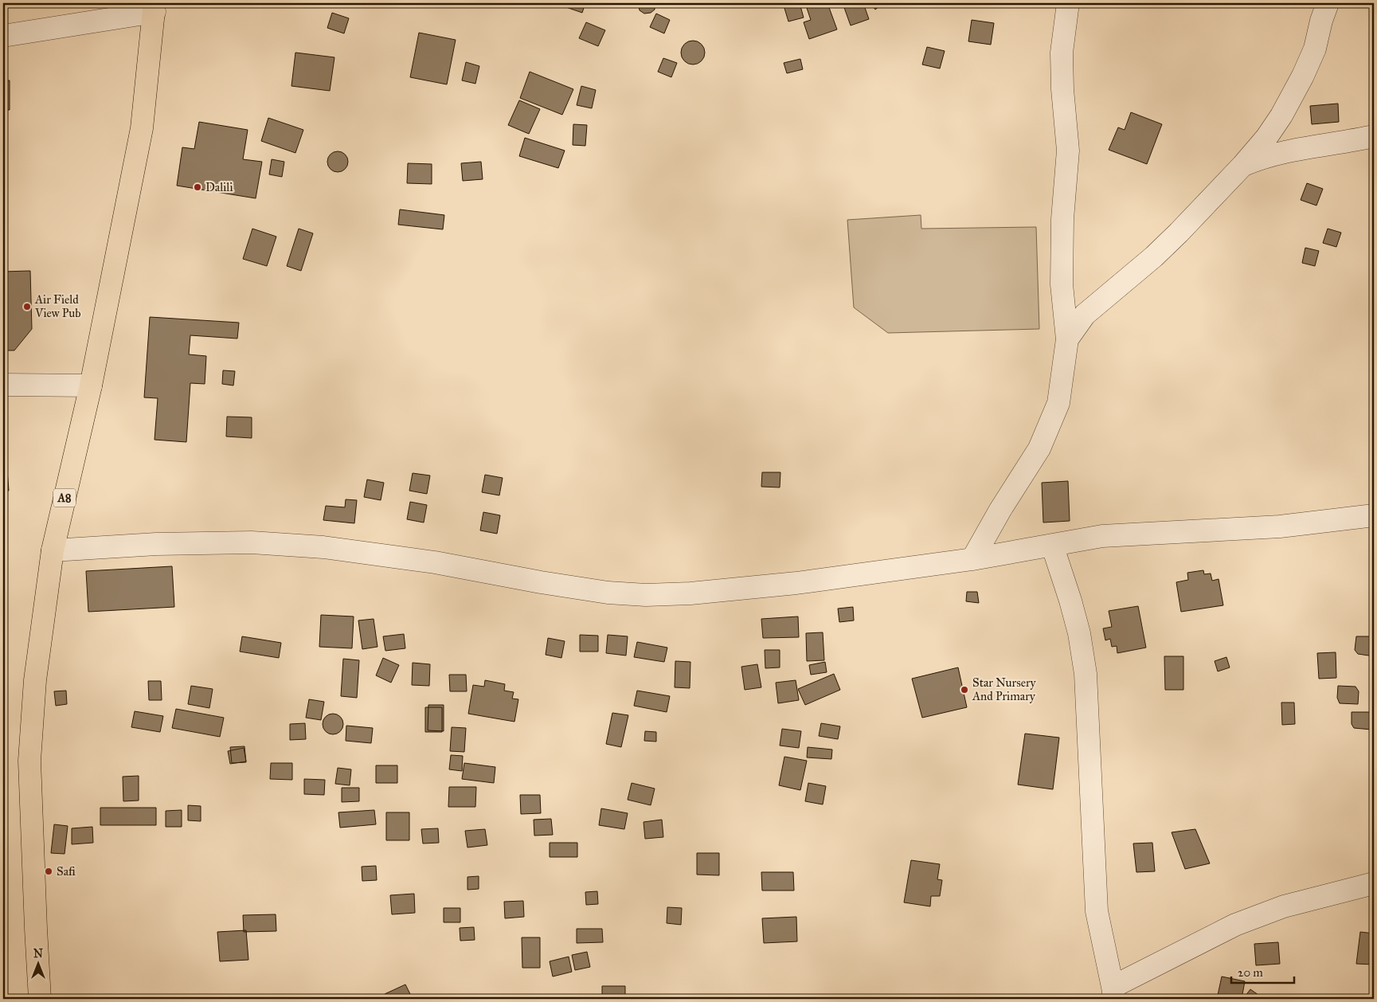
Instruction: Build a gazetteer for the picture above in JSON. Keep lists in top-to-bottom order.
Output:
{
  "streets": {
    "main road": ["A8"]
  },
  "places": [
    "Dalili",
    "Air Field View Pub",
    "Star Nursery And Primary",
    "Safi"
  ],
  "scale_bar": "20 m",
  "north": "top"
}
